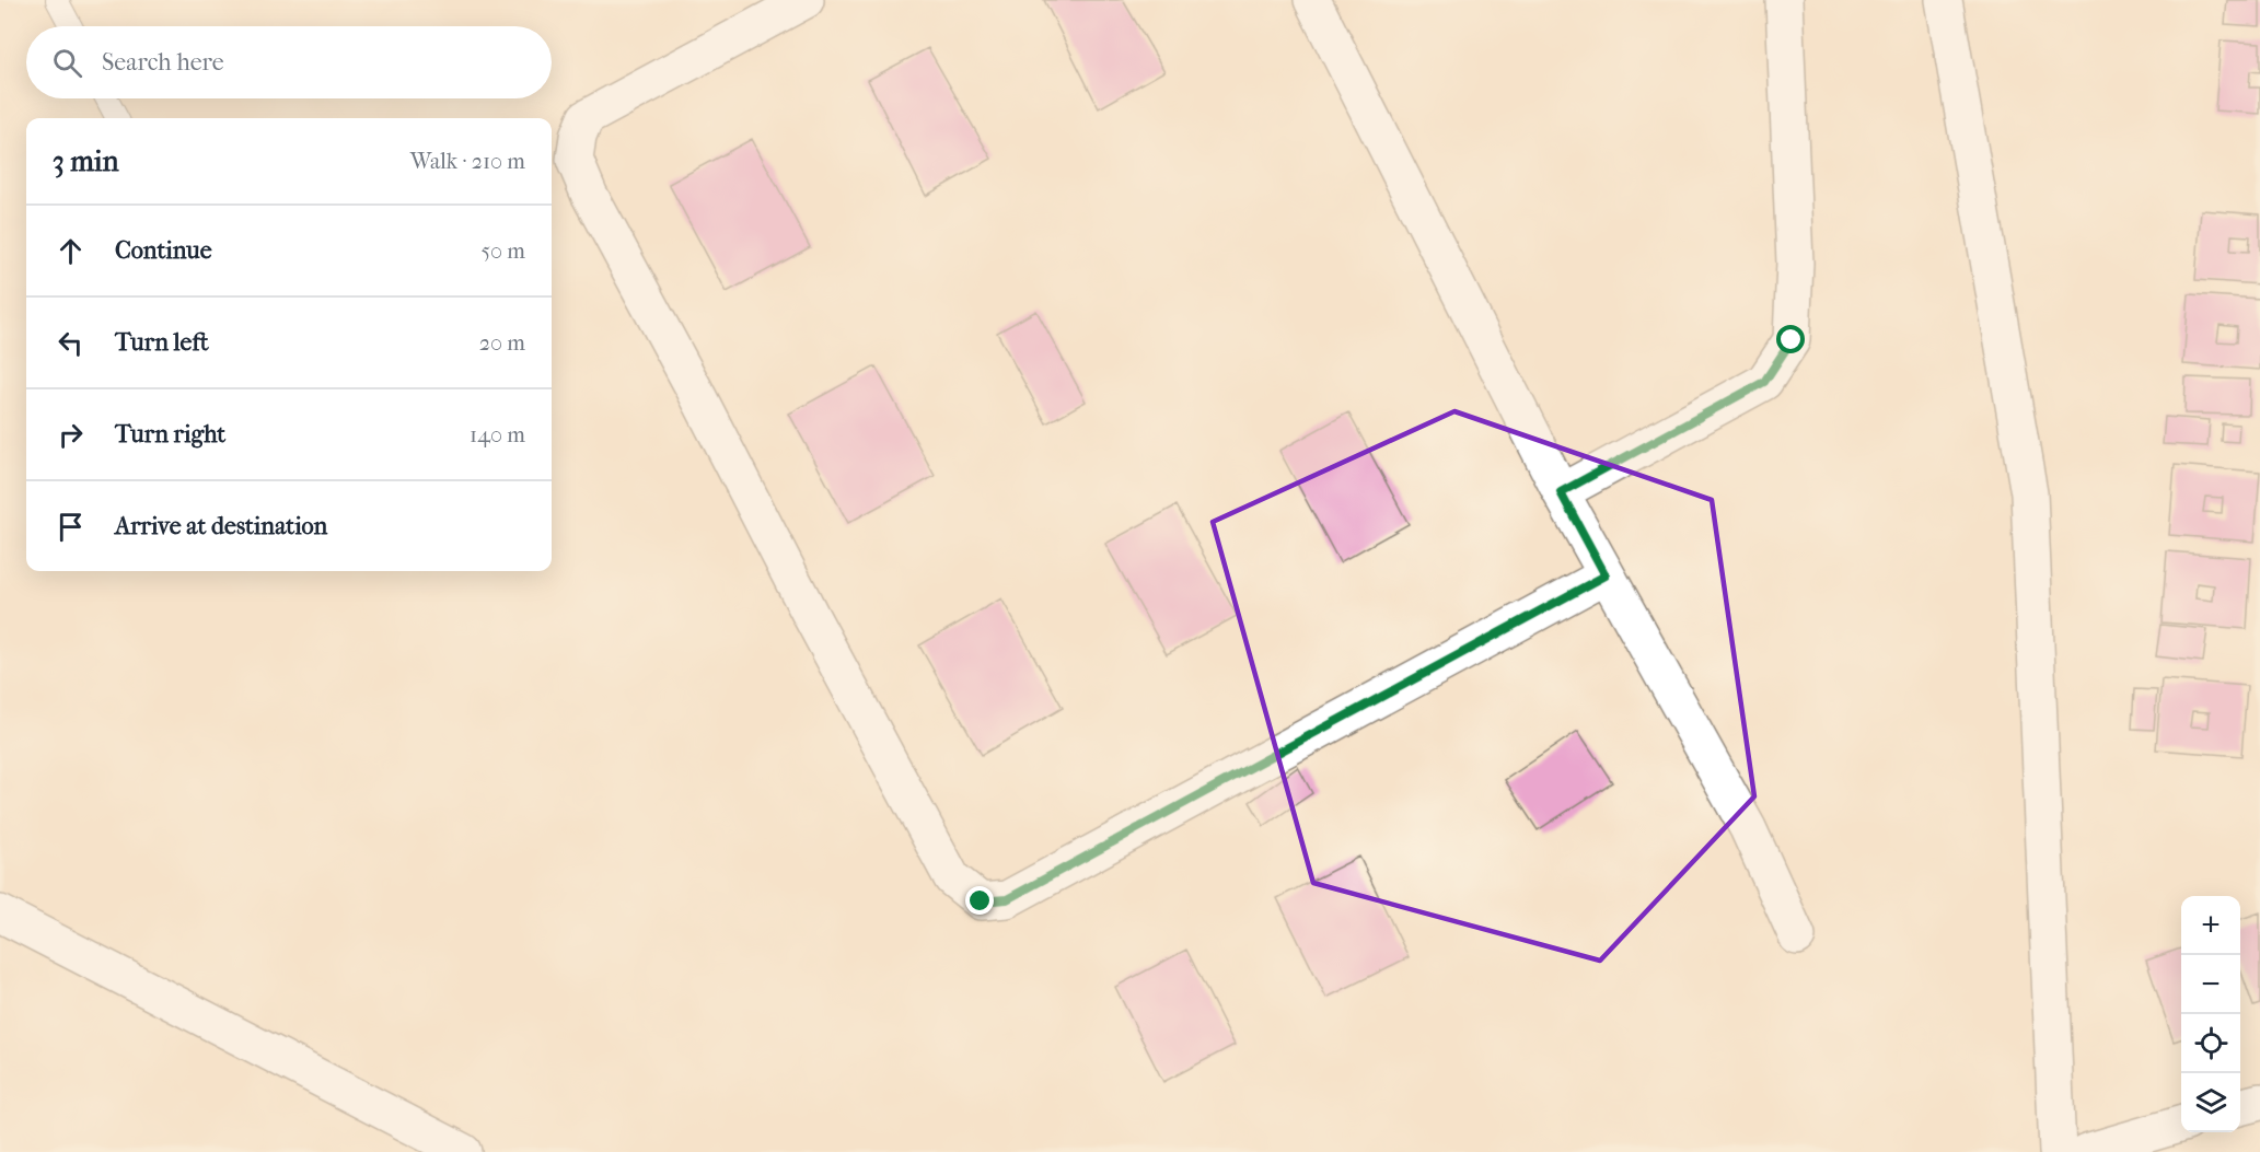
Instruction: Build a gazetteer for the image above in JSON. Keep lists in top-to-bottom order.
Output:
{
  "page": {
    "search": "Search here",
    "heading": ["3 min", "Walk · 210 m"],
    "list": [
      ["Continue", "50 m"],
      ["Turn left", "20 m"],
      ["Turn right", "140 m"],
      "Arrive at destination"
    ],
    "map_buttons": ["+", "−"]
  }
}
